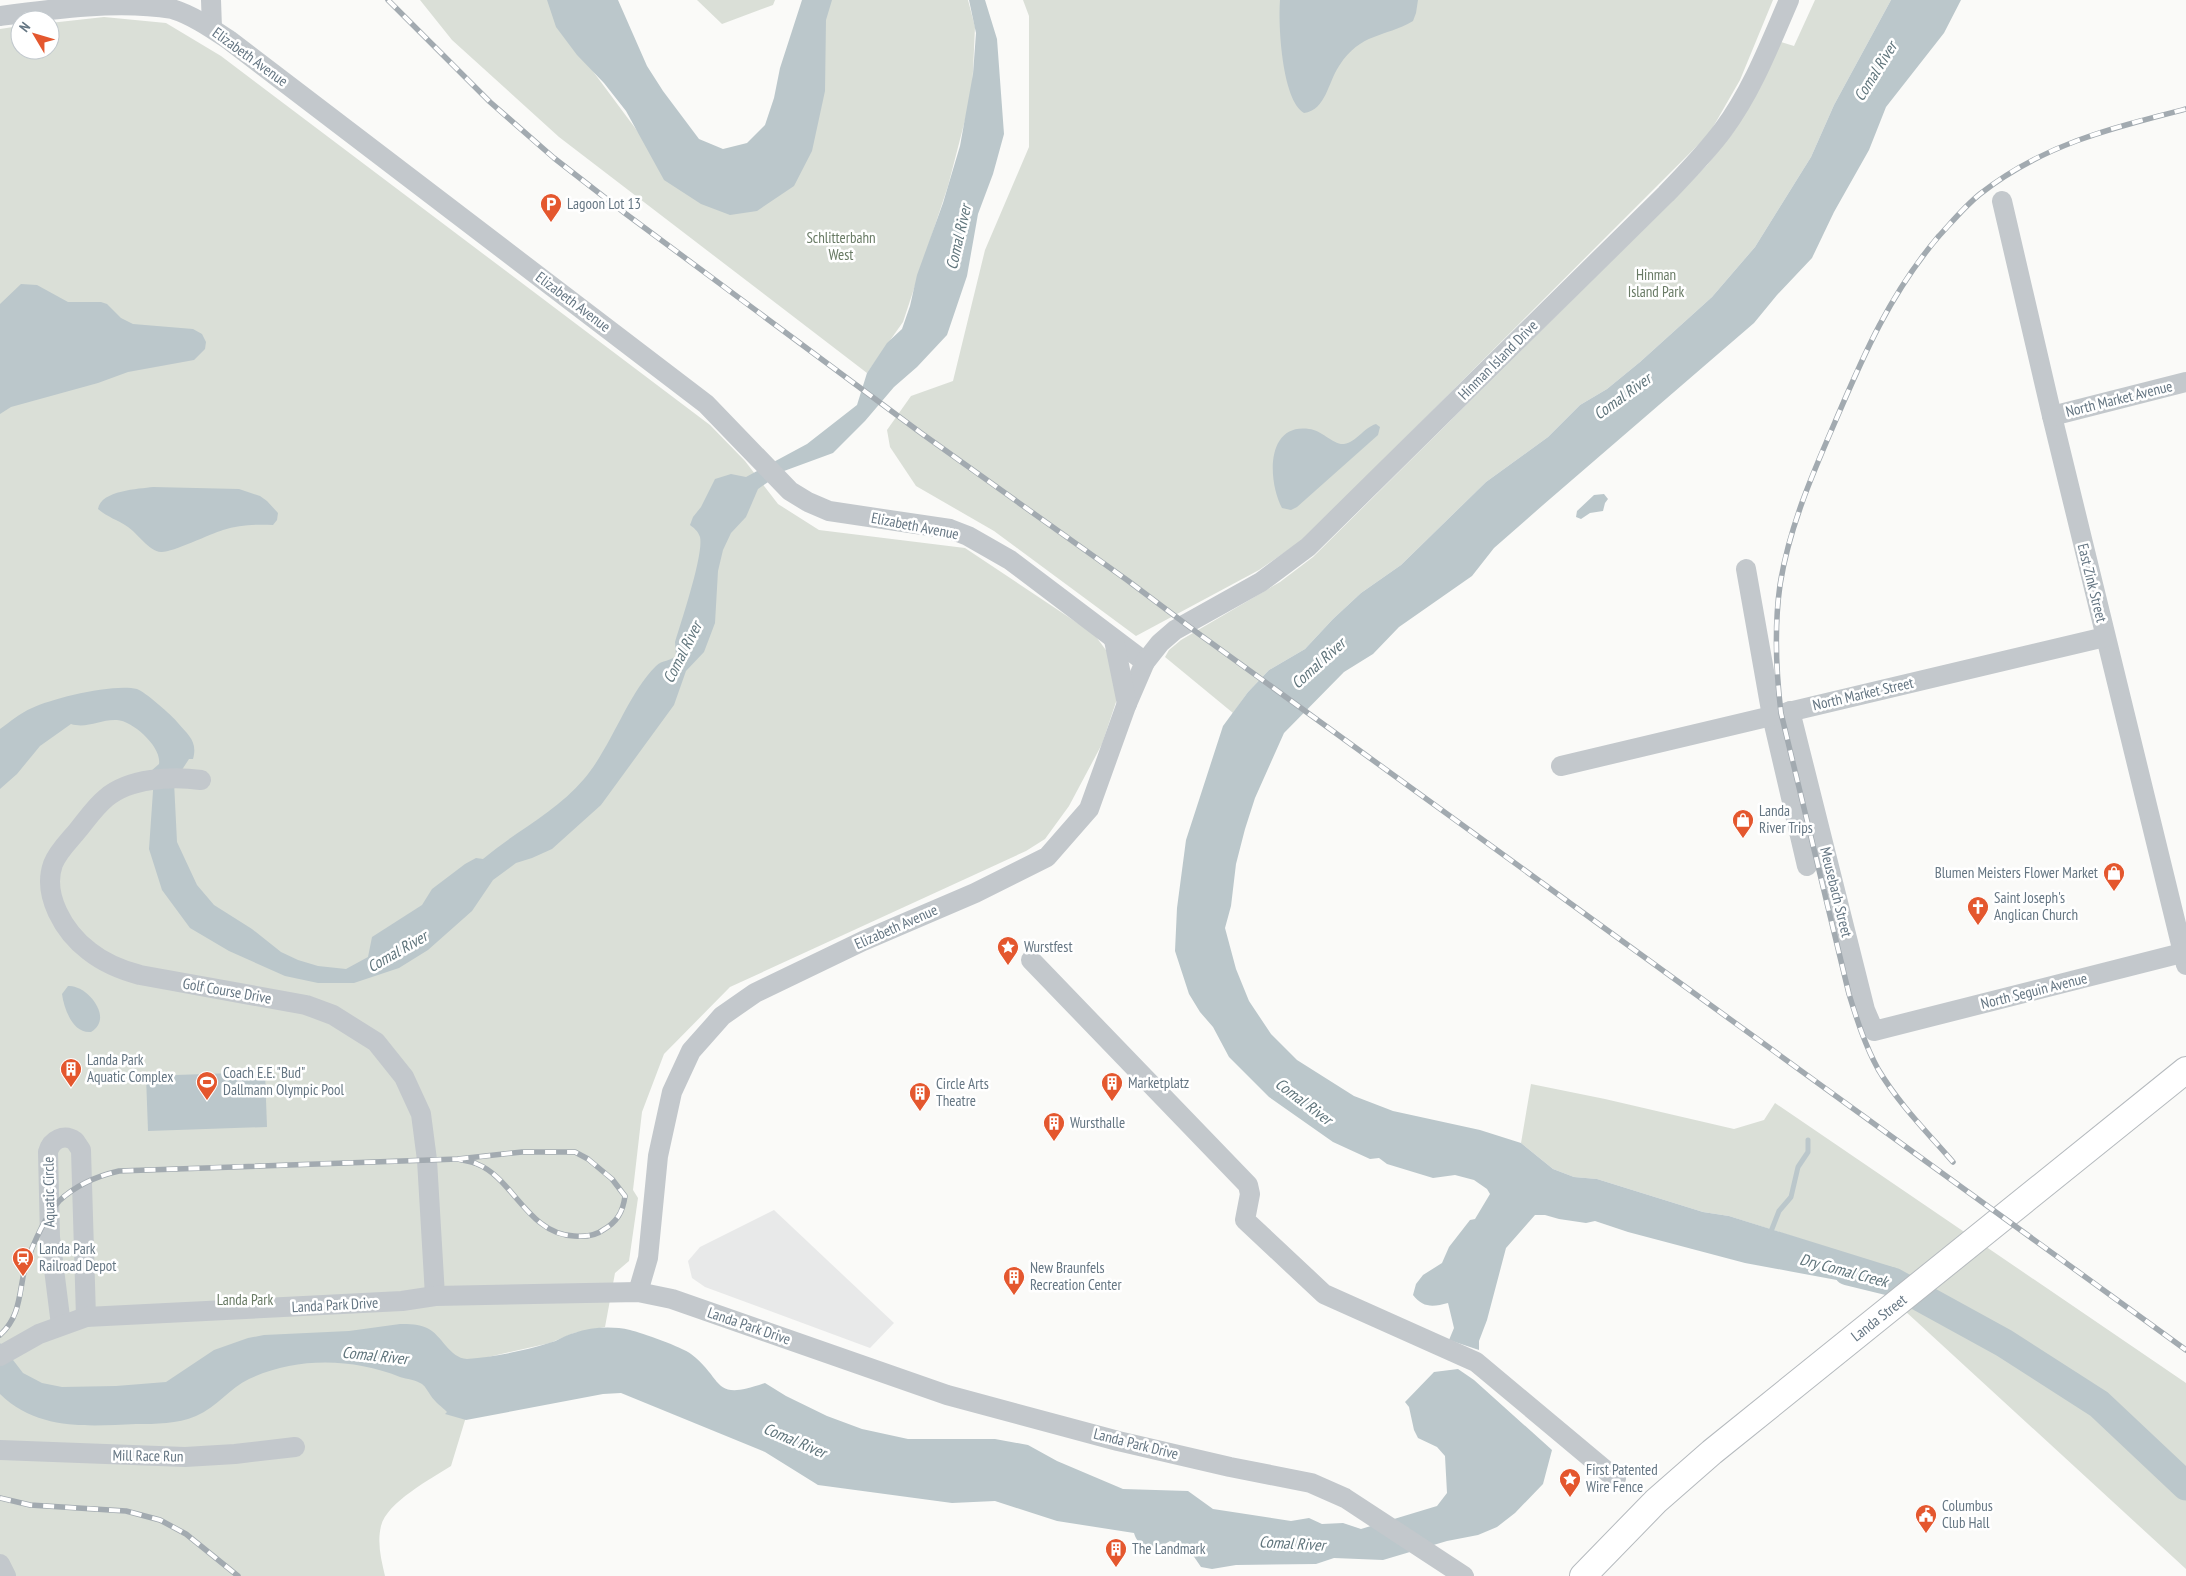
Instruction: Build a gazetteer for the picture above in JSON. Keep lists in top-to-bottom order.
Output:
{
  "streets": {
    "main road": ["Landa Street"],
    "street": [
      "Elizabeth Avenue",
      "Hinman Island Drive",
      "North Market Avenue",
      "East Zink Street",
      "North Market Street",
      "Meusebach Street",
      "Golf Course Drive",
      "North Seguin Avenue",
      "Aquatic Circle",
      "Landa Park Drive",
      "Mill Race Run"
    ]
  },
  "crossings": [
    ["Elizabeth Avenue", "Hinman Island Drive"],
    ["Elizabeth Avenue", "Landa Park Drive"],
    ["North Market Avenue", "East Zink Street"],
    ["East Zink Street", "North Market Street"],
    ["East Zink Street", "North Seguin Avenue"],
    ["North Market Street", "Meusebach Street"],
    ["Meusebach Street", "North Seguin Avenue"],
    ["Golf Course Drive", "Landa Park Drive"],
    ["Aquatic Circle", "Landa Park Drive"]
  ],
  "water": ["Comal River", "Dry Comal Creek"],
  "parks": ["Schlitterbahn West", "Hinman Island Park", "Landa Park"],
  "places": {
    "parking": ["Lagoon Lot 13"],
    "shop": ["Landa River Trips", "Blumen Meisters Flower Market"],
    "church": ["Saint Joseph's Anglican Church"],
    "place": ["Wurstfest", "First Patented Wire Fence"],
    "building": [
      "Landa Park Aquatic Complex",
      "Marketplatz",
      "Circle Arts Theatre",
      "Wursthalle",
      "New Braunfels Recreation Center",
      "The Landmark"
    ],
    "sports": ["Coach E.E. \"Bud\" Dallmann Olympic Pool"],
    "station": ["Landa Park Railroad Depot"],
    "public building": ["Columbus Club Hall"]
  },
  "north": "top left"
}
